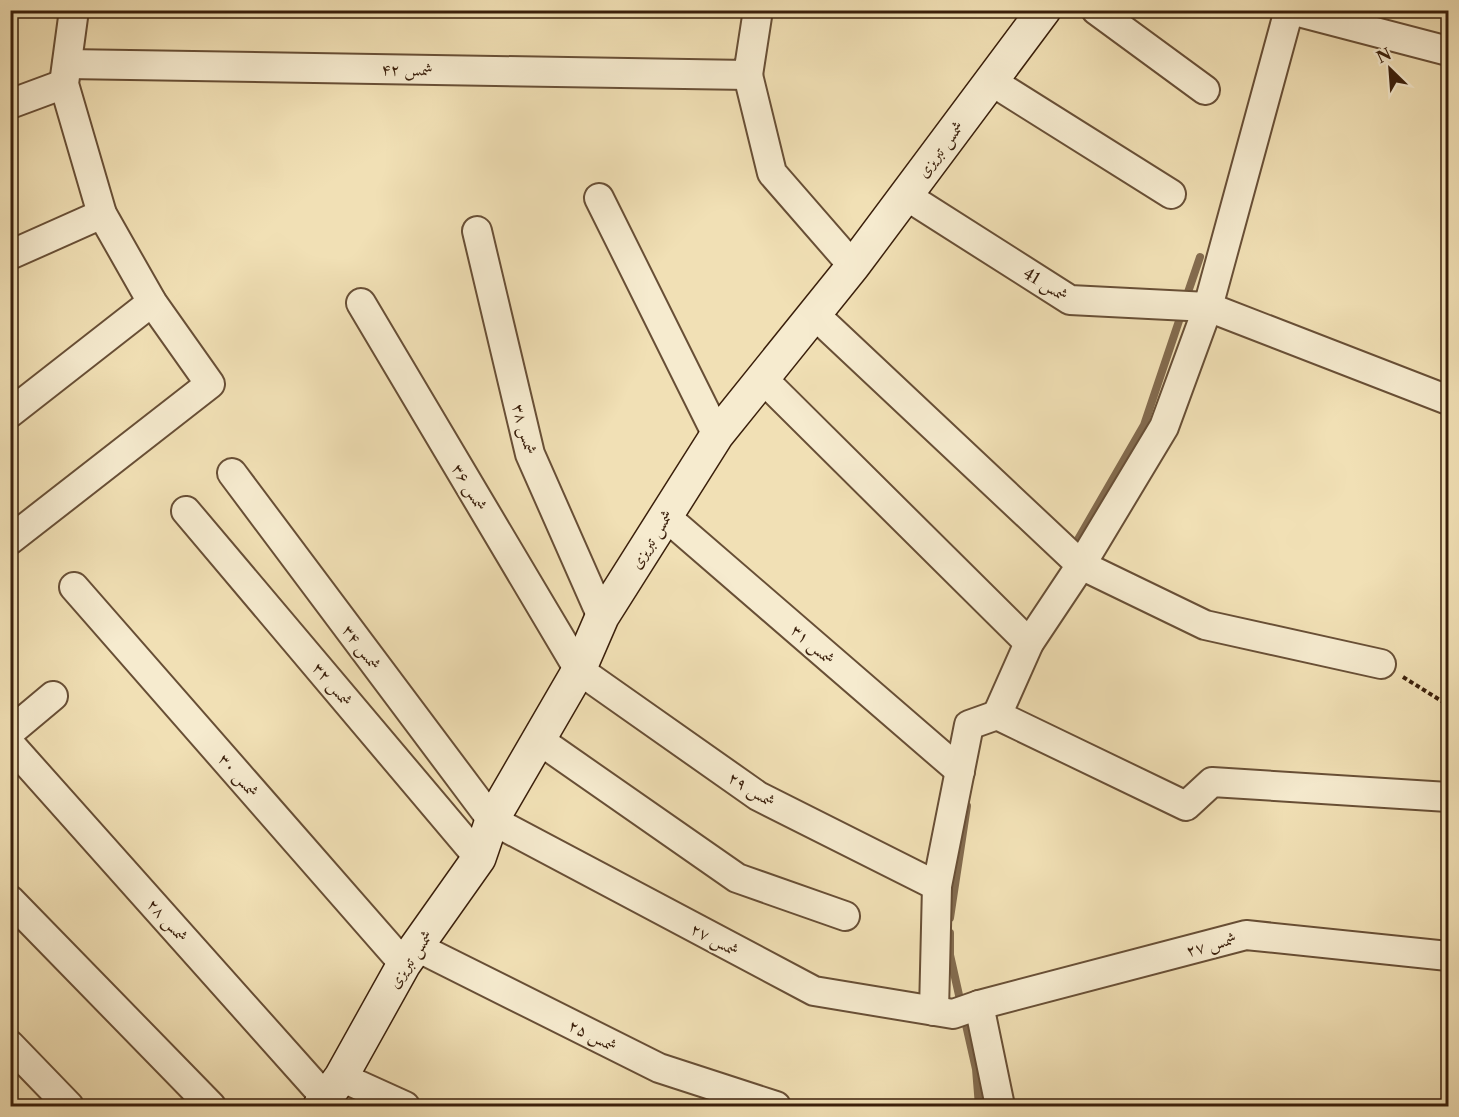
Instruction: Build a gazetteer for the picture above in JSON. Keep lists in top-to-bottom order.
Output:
{
  "streets": {
    "street": [
      "شمس ۴۲",
      "شمس تبریزی",
      "شمس 41",
      "شمس ۳۸",
      "شمس ۳۶",
      "شمس ۳۱",
      "شمس ۳۴",
      "شمس ۳۲",
      "شمس ۳۰",
      "شمس ۲۹",
      "شمس ۲۸",
      "شمس ۲۷",
      "شمس ۲۵"
    ]
  },
  "crossings": [
    ["شمس تبریزی", "شمس 41"],
    ["شمس تبریزی", "شمس ۳۸"],
    ["شمس تبریزی", "شمس ۳۶"],
    ["شمس تبریزی", "شمس ۳۱"],
    ["شمس تبریزی", "شمس ۳۴"],
    ["شمس تبریزی", "شمس ۳۲"],
    ["شمس تبریزی", "شمس ۳۰"],
    ["شمس تبریزی", "شمس ۲۹"],
    ["شمس تبریزی", "شمس ۲۸"],
    ["شمس تبریزی", "شمس ۲۷"],
    ["شمس تبریزی", "شمس ۲۵"],
    ["شمس ۳۶", "شمس ۲۹"],
    ["شمس ۳۴", "شمس ۲۷"],
    ["شمس ۳۰", "شمس ۲۵"]
  ],
  "north": "top left"
}
